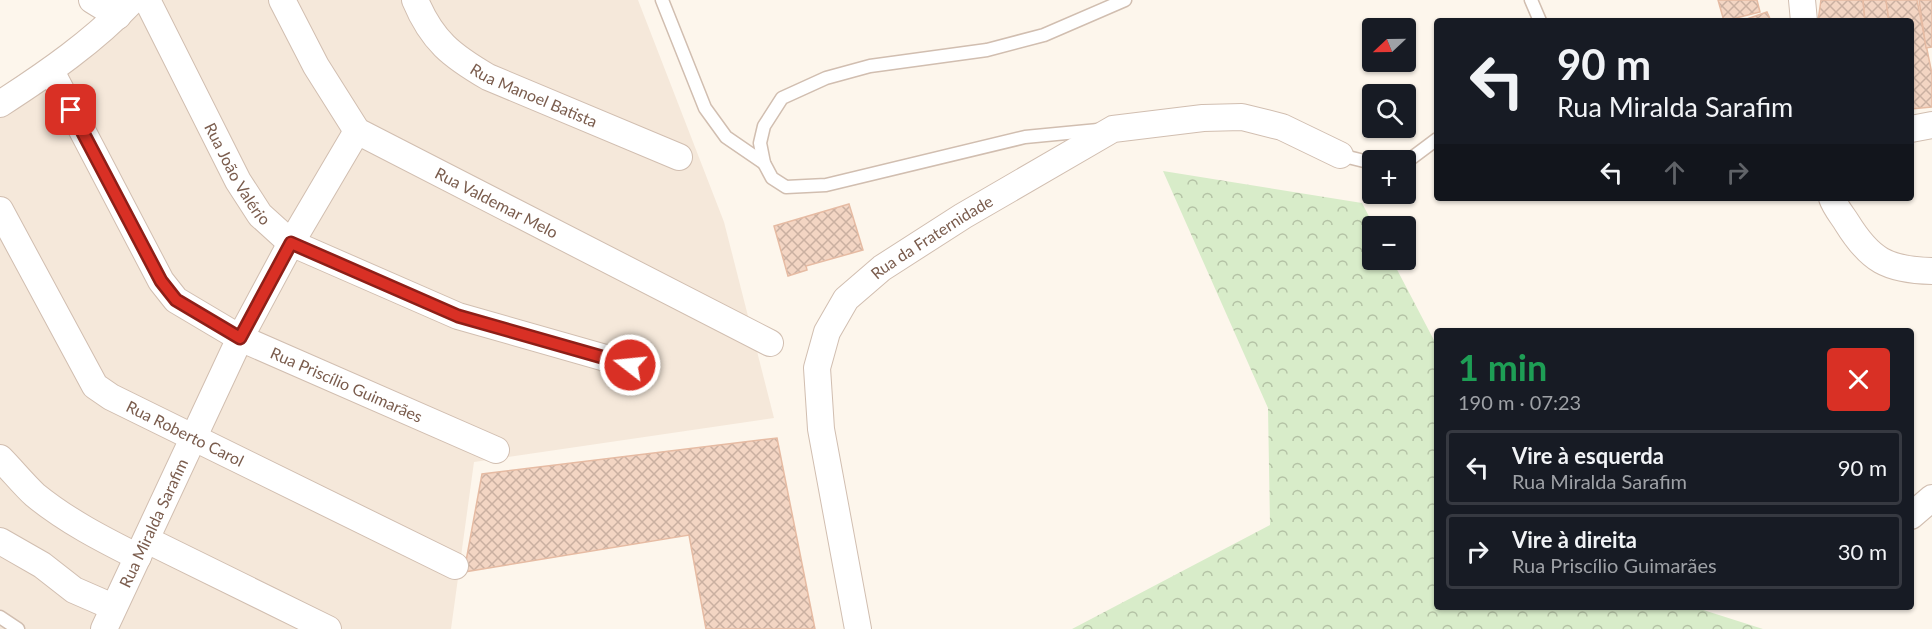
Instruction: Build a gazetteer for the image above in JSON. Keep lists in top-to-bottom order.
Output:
{
  "streets": {
    "street": [
      "Rua Manoel Batista",
      "Rua João Valério",
      "Rua Valdemar Melo",
      "Rua da Fraternidade",
      "Rua Priscílio Guimarães",
      "Rua Roberto Carol",
      "Rua Miralda Sarafim"
    ]
  },
  "crossings": [
    ["Rua João Valério", "Rua Miralda Sarafim"],
    ["Rua Valdemar Melo", "Rua Miralda Sarafim"],
    ["Rua Priscílio Guimarães", "Rua Miralda Sarafim"],
    ["Rua Roberto Carol", "Rua Miralda Sarafim"]
  ],
  "north": "left",
  "page": {
    "map_buttons": ["+", "−"],
    "turn": ["90 m", "Rua Miralda Sarafim"],
    "heading": ["1 min", "190 m · 07:23"],
    "list": [
      {
        "name": "Vire à esquerda",
        "note": "Rua Miralda Sarafim",
        "value": "90 m"
      },
      {
        "name": "Vire à direita",
        "note": "Rua Priscílio Guimarães",
        "value": "30 m"
      }
    ]
  }
}
